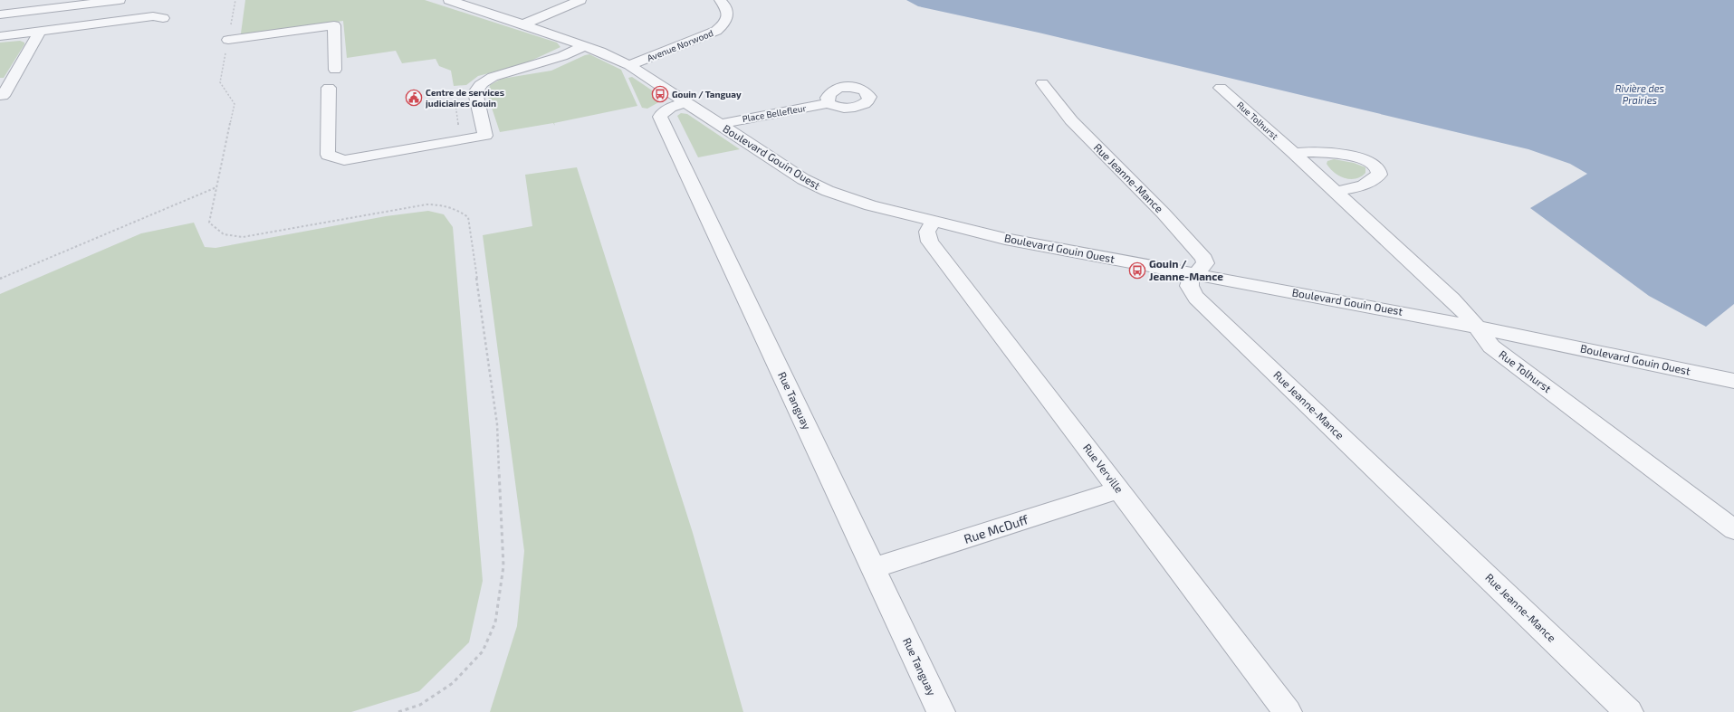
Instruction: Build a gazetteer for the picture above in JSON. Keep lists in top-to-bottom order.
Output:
{
  "streets": {
    "street": [
      "Avenue Norwood",
      "Place Bellefleur",
      "Rue Tolhurst",
      "Boulevard Gouin Ouest",
      "Rue Jeanne-Mance",
      "Rue Tanguay",
      "Rue Verville",
      "Rue McDuff"
    ]
  },
  "crossings": [
    ["Avenue Norwood", "Boulevard Gouin Ouest"],
    ["Place Bellefleur", "Boulevard Gouin Ouest"],
    ["Rue Tolhurst", "Boulevard Gouin Ouest"],
    ["Boulevard Gouin Ouest", "Rue Jeanne-Mance"],
    ["Boulevard Gouin Ouest", "Rue Tanguay"],
    ["Boulevard Gouin Ouest", "Rue Verville"],
    ["Rue Tanguay", "Rue McDuff"],
    ["Rue Verville", "Rue McDuff"]
  ],
  "water": ["Rivière des Prairies"],
  "places": {
    "bus stop": ["Gouin / Tanguay", "Gouin / Jeanne-Mance"],
    "public building": ["Centre de services judiciaires Gouin"]
  }
}
